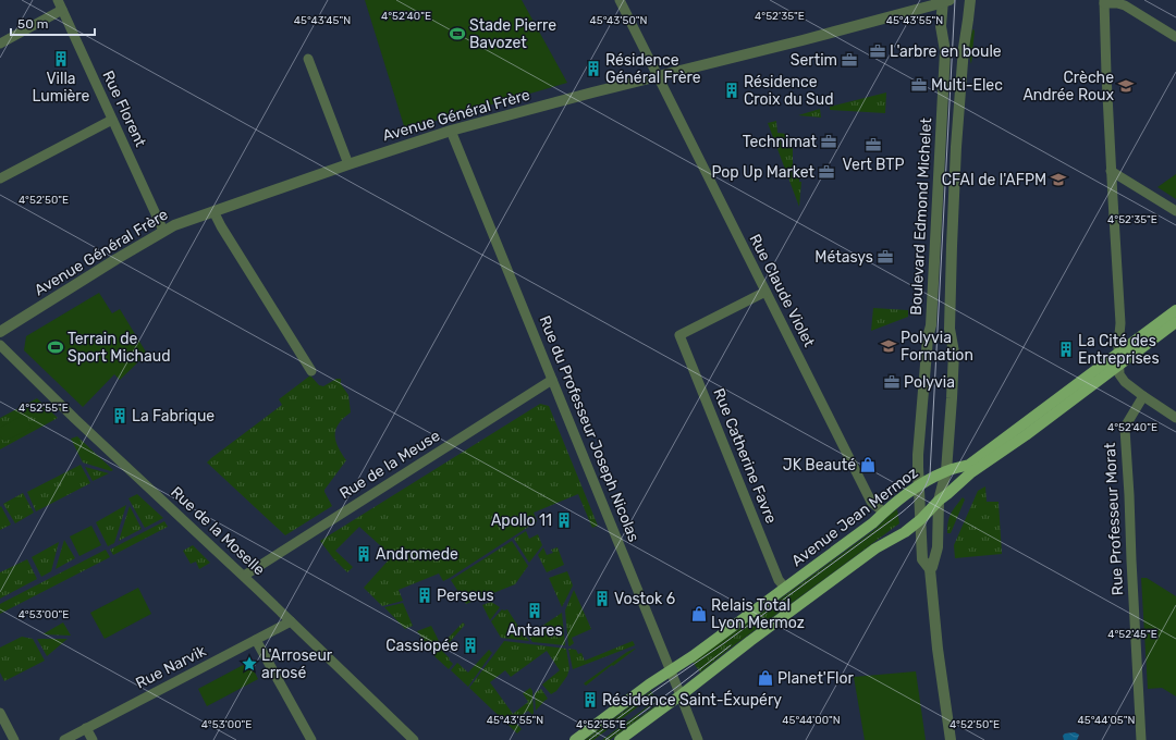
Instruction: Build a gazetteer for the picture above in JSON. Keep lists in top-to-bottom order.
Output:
{
  "streets": {
    "main road": ["Avenue Jean Mermoz"],
    "street": [
      "Rue Florent",
      "Avenue Général Frère",
      "Boulevard Edmond Michelet",
      "Rue Claude Violet",
      "Rue du Professeur Joseph Nicolas",
      "Rue Catherine Favre",
      "Rue de la Meuse",
      "Rue Professeur Morat",
      "Rue de la Moselle",
      "Rue Narvik"
    ]
  },
  "crossings": [
    ["Rue Florent", "Avenue Général Frère"],
    ["Avenue Général Frère", "Boulevard Edmond Michelet"],
    ["Avenue Général Frère", "Rue Claude Violet"],
    ["Avenue Général Frère", "Rue du Professeur Joseph Nicolas"],
    ["Boulevard Edmond Michelet", "Avenue Jean Mermoz"],
    ["Rue Claude Violet", "Rue Catherine Favre"],
    ["Rue Claude Violet", "Avenue Jean Mermoz"],
    ["Rue du Professeur Joseph Nicolas", "Rue de la Meuse"],
    ["Rue du Professeur Joseph Nicolas", "Avenue Jean Mermoz"],
    ["Rue Catherine Favre", "Avenue Jean Mermoz"],
    ["Rue de la Meuse", "Rue de la Moselle"],
    ["Rue de la Moselle", "Rue Narvik"]
  ],
  "places": {
    "sports": ["Stade Pierre Bavozet", "Terrain de Sport Michaud"],
    "office": [
      "L'arbre en boule",
      "Sertim",
      "Multi-Elec",
      "Technimat",
      "Vert BTP",
      "Pop Up Market",
      "Métasys",
      "Polyvia"
    ],
    "building": [
      "Villa Lumière",
      "Résidence Général Frère",
      "Résidence Croix du Sud",
      "La Cité des Entreprises",
      "La Fabrique",
      "Apollo 11",
      "Andromede",
      "Perseus",
      "Vostok 6",
      "Antares",
      "Cassiopée",
      "Résidence Saint-Éxupéry"
    ],
    "school or university": ["Crèche Andrée Roux", "CFAI de l'AFPM", "Polyvia Formation"],
    "shop": ["JK Beauté", "Relais Total Lyon Mermoz", "Planet'Flor"],
    "place": ["L'Arroseur arrosé"]
  },
  "scale_bar": "50 m",
  "coordinates": [
    "4°52'40\"E",
    "4°52'35\"E",
    "45°43'45\"N",
    "45°43'50\"N",
    "45°43'55\"N",
    "4°52'50\"E",
    "4°52'55\"E",
    "4°53'00\"E",
    "4°52'45\"E",
    "45°44'00\"N",
    "45°44'05\"N"
  ]
}
